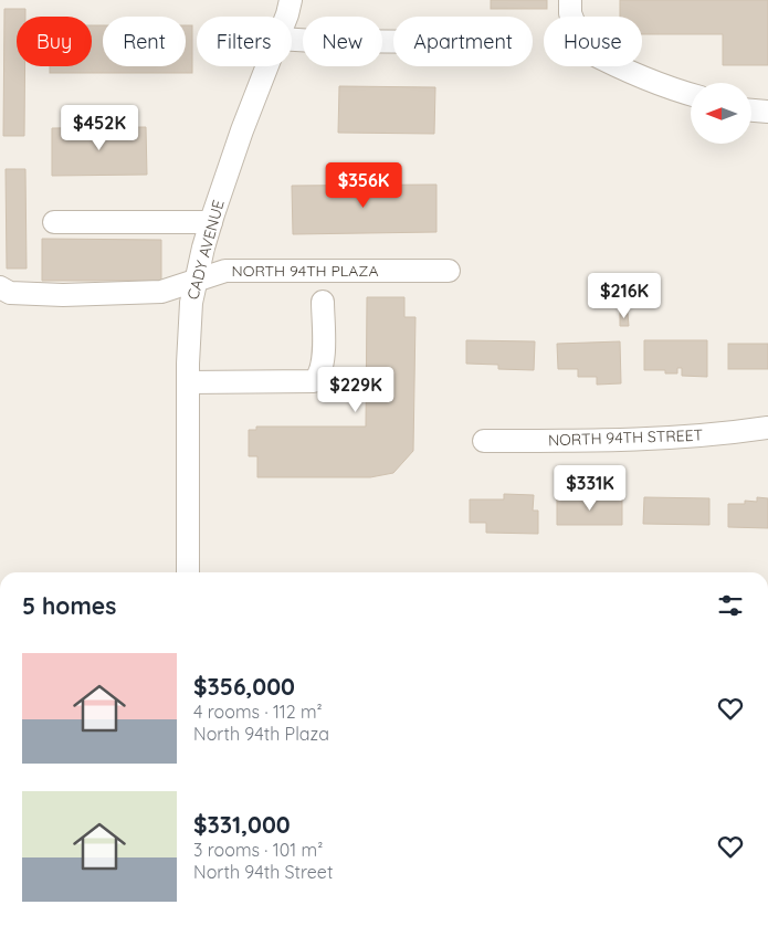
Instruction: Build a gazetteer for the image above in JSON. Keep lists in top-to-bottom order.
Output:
{
  "streets": {
    "street": ["CADY AVENUE", "NORTH 94TH PLAZA", "NORTH 94TH STREET"]
  },
  "crossings": [
    ["CADY AVENUE", "NORTH 94TH PLAZA"]
  ],
  "north": "left",
  "page": {
    "chip": [
      "Buy",
      "Rent",
      "Filters",
      "New",
      "Apartment",
      "House"
    ],
    "price": [
      "$452K",
      "$356K",
      "$216K",
      "$229K",
      "$331K"
    ],
    "heading": "5 homes",
    "list": [
      {
        "name": "$356,000",
        "note": "4 rooms · 112 m² · North 94th Plaza"
      },
      {
        "name": "$331,000",
        "note": "3 rooms · 101 m² · North 94th Street"
      }
    ]
  }
}
